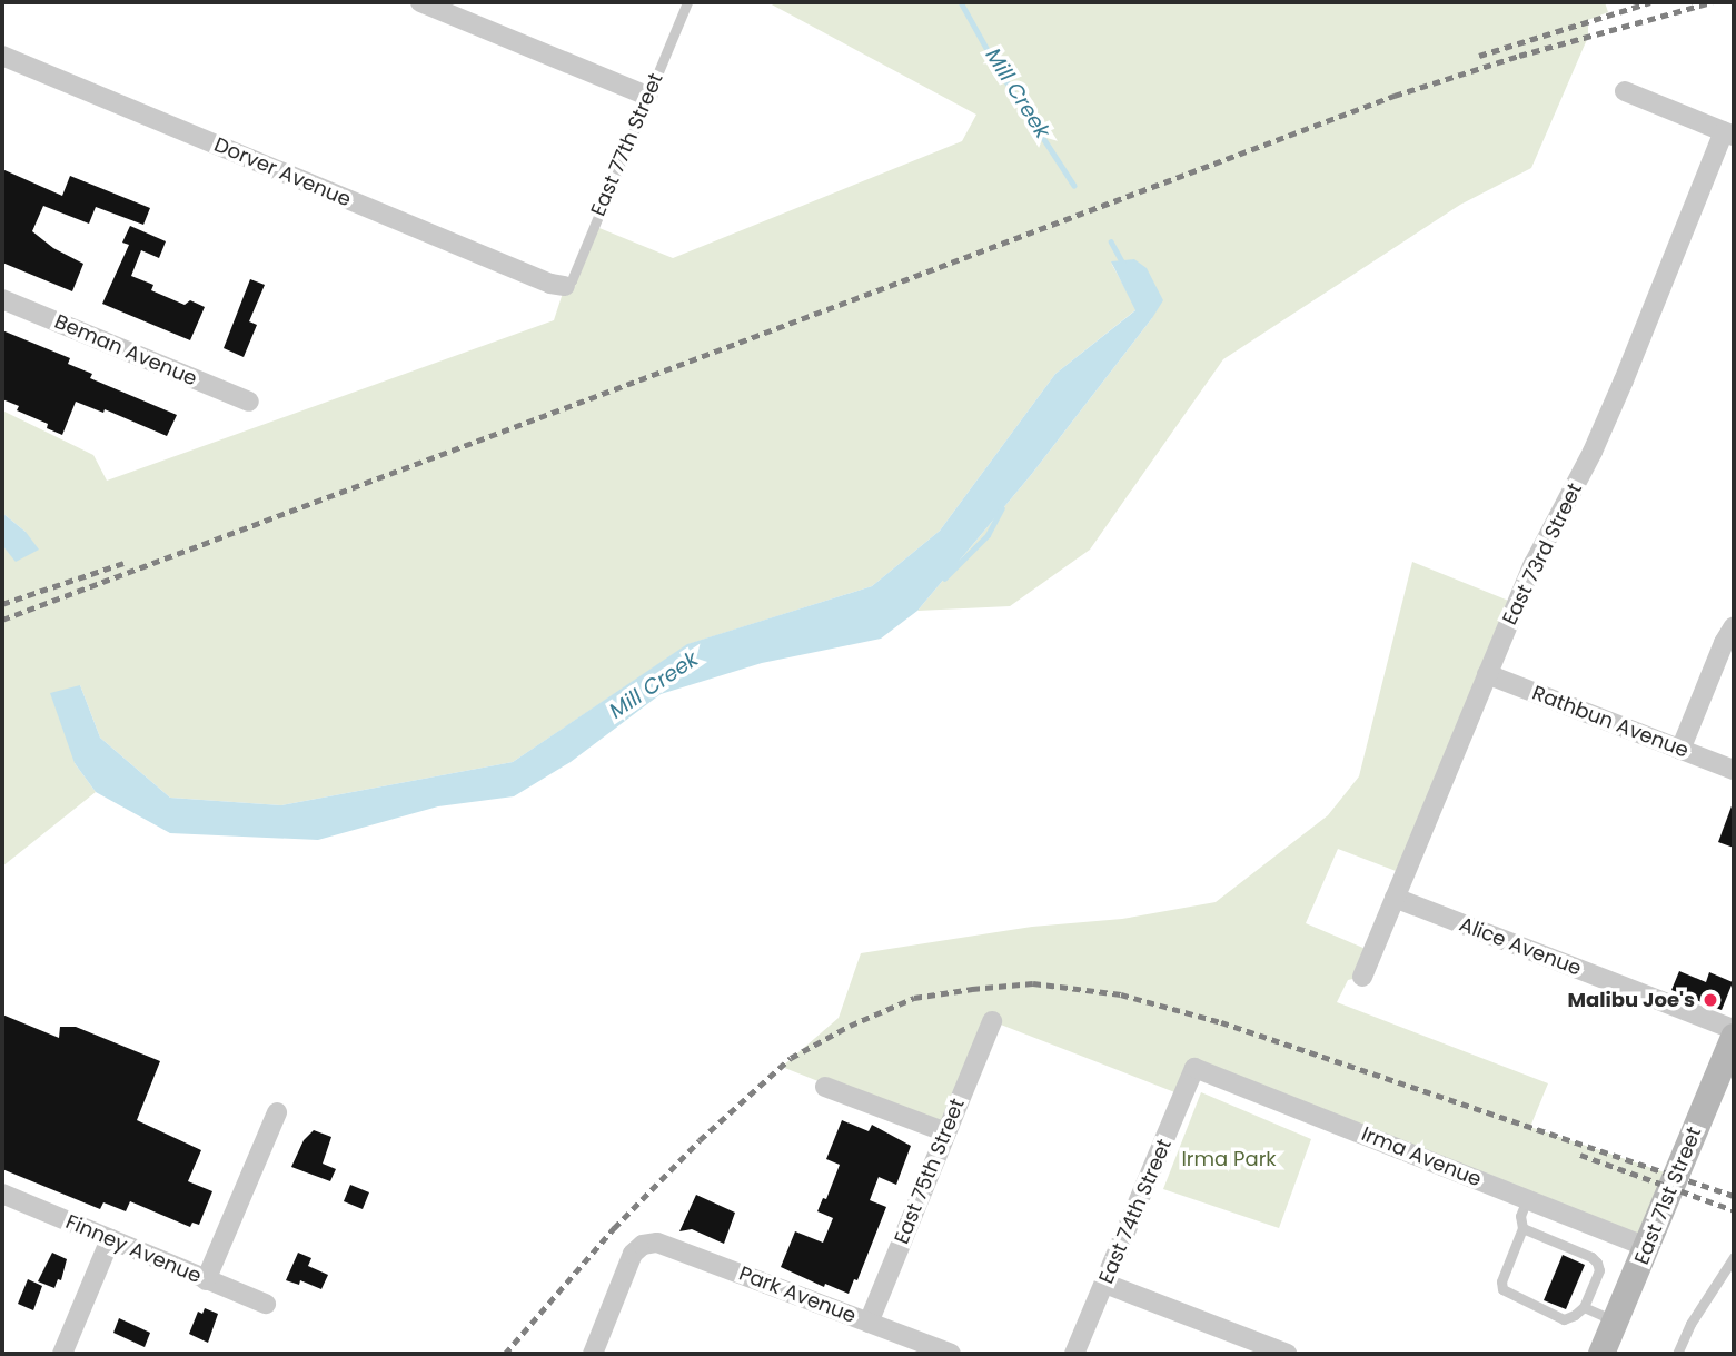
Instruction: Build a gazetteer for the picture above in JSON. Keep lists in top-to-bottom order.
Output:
{
  "streets": {
    "main road": ["East 71st Street"],
    "street": [
      "Dorver Avenue",
      "Beman Avenue",
      "East 73rd Street",
      "Rathbun Avenue",
      "Alice Avenue",
      "Irma Avenue",
      "East 75th Street",
      "East 74th Street",
      "Finney Avenue",
      "Park Avenue"
    ],
    "lane": ["East 77th Street"]
  },
  "crossings": [
    ["East 77th Street", "Dorver Avenue"],
    ["East 73rd Street", "Rathbun Avenue"],
    ["East 73rd Street", "Alice Avenue"],
    ["Irma Avenue", "East 71st Street"],
    ["Irma Avenue", "East 74th Street"],
    ["East 75th Street", "Park Avenue"]
  ],
  "water": ["Mill Creek"],
  "parks": ["Irma Park"],
  "places": ["Malibu Joe's"]
}
